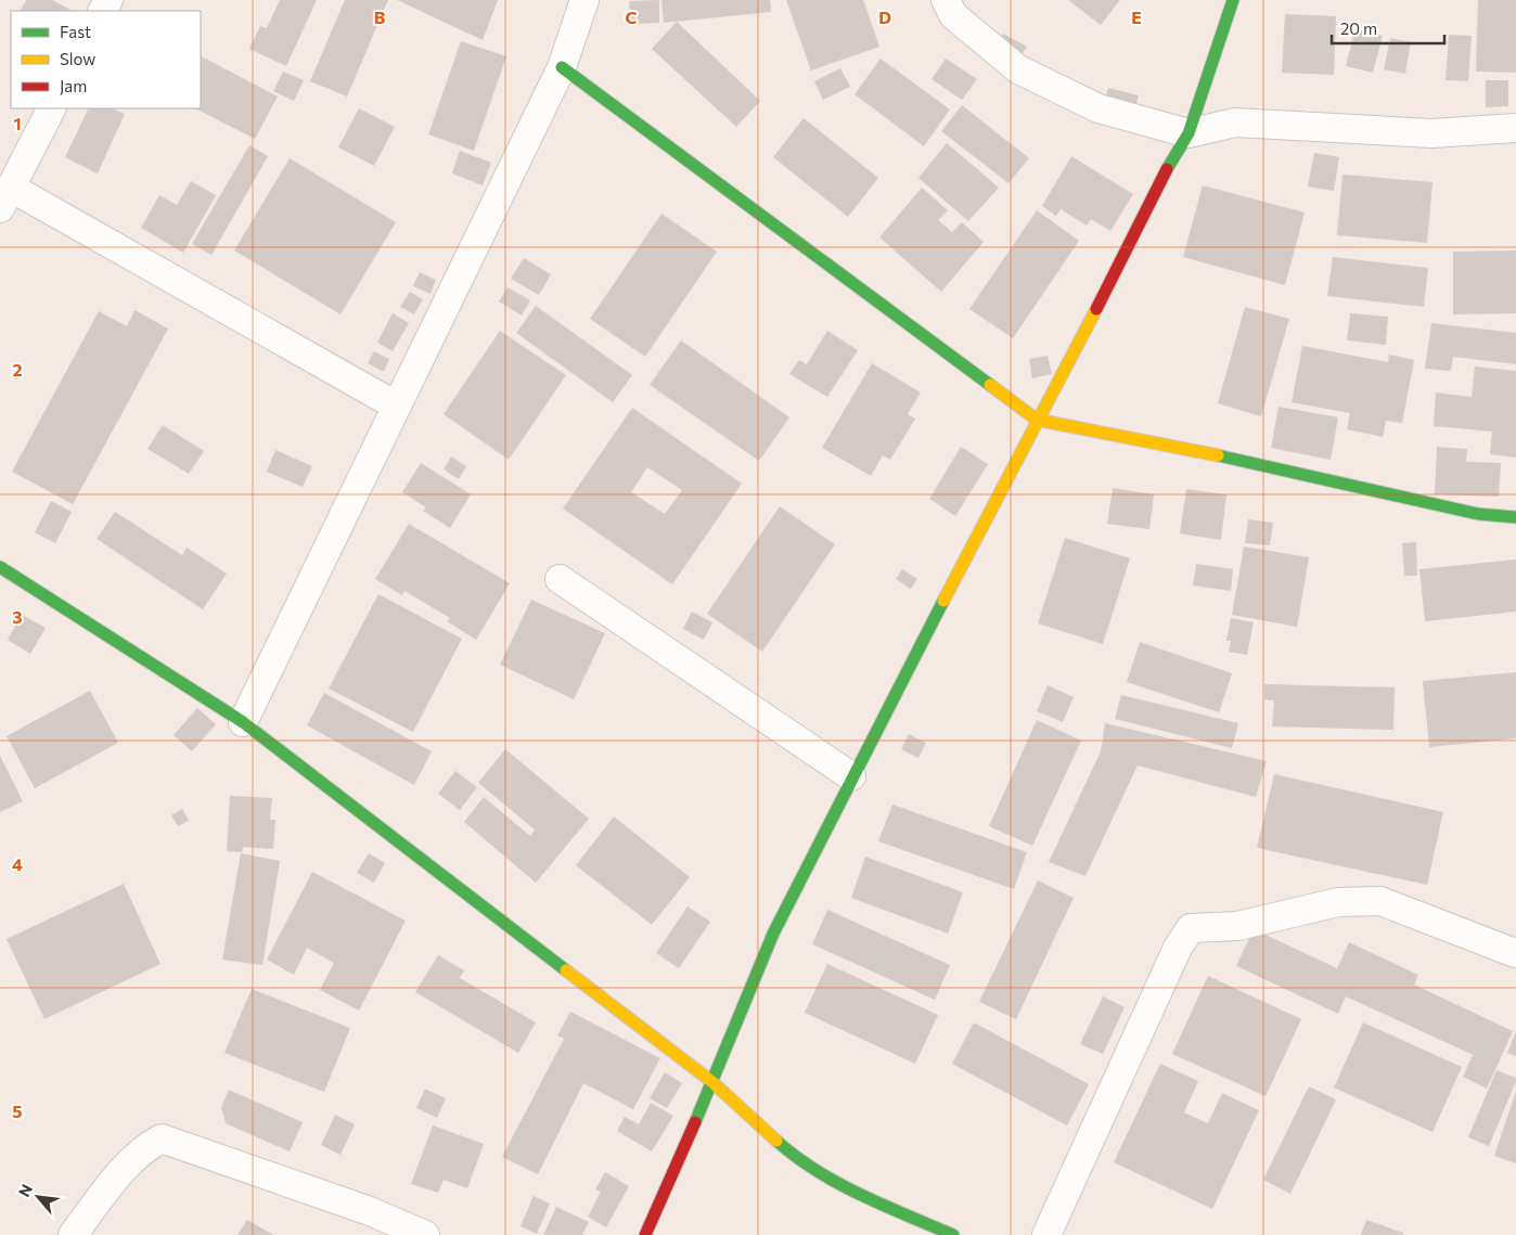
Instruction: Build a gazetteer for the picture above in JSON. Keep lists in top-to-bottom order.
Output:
{
  "legend": ["Fast", "Slow", "Jam"],
  "scale_bar": "20 m",
  "north": "top left",
  "grid": {
    "columns": [
      "B",
      "C",
      "D",
      "E"
    ],
    "rows": [
      "1",
      "2",
      "3",
      "4",
      "5"
    ]
  }
}
